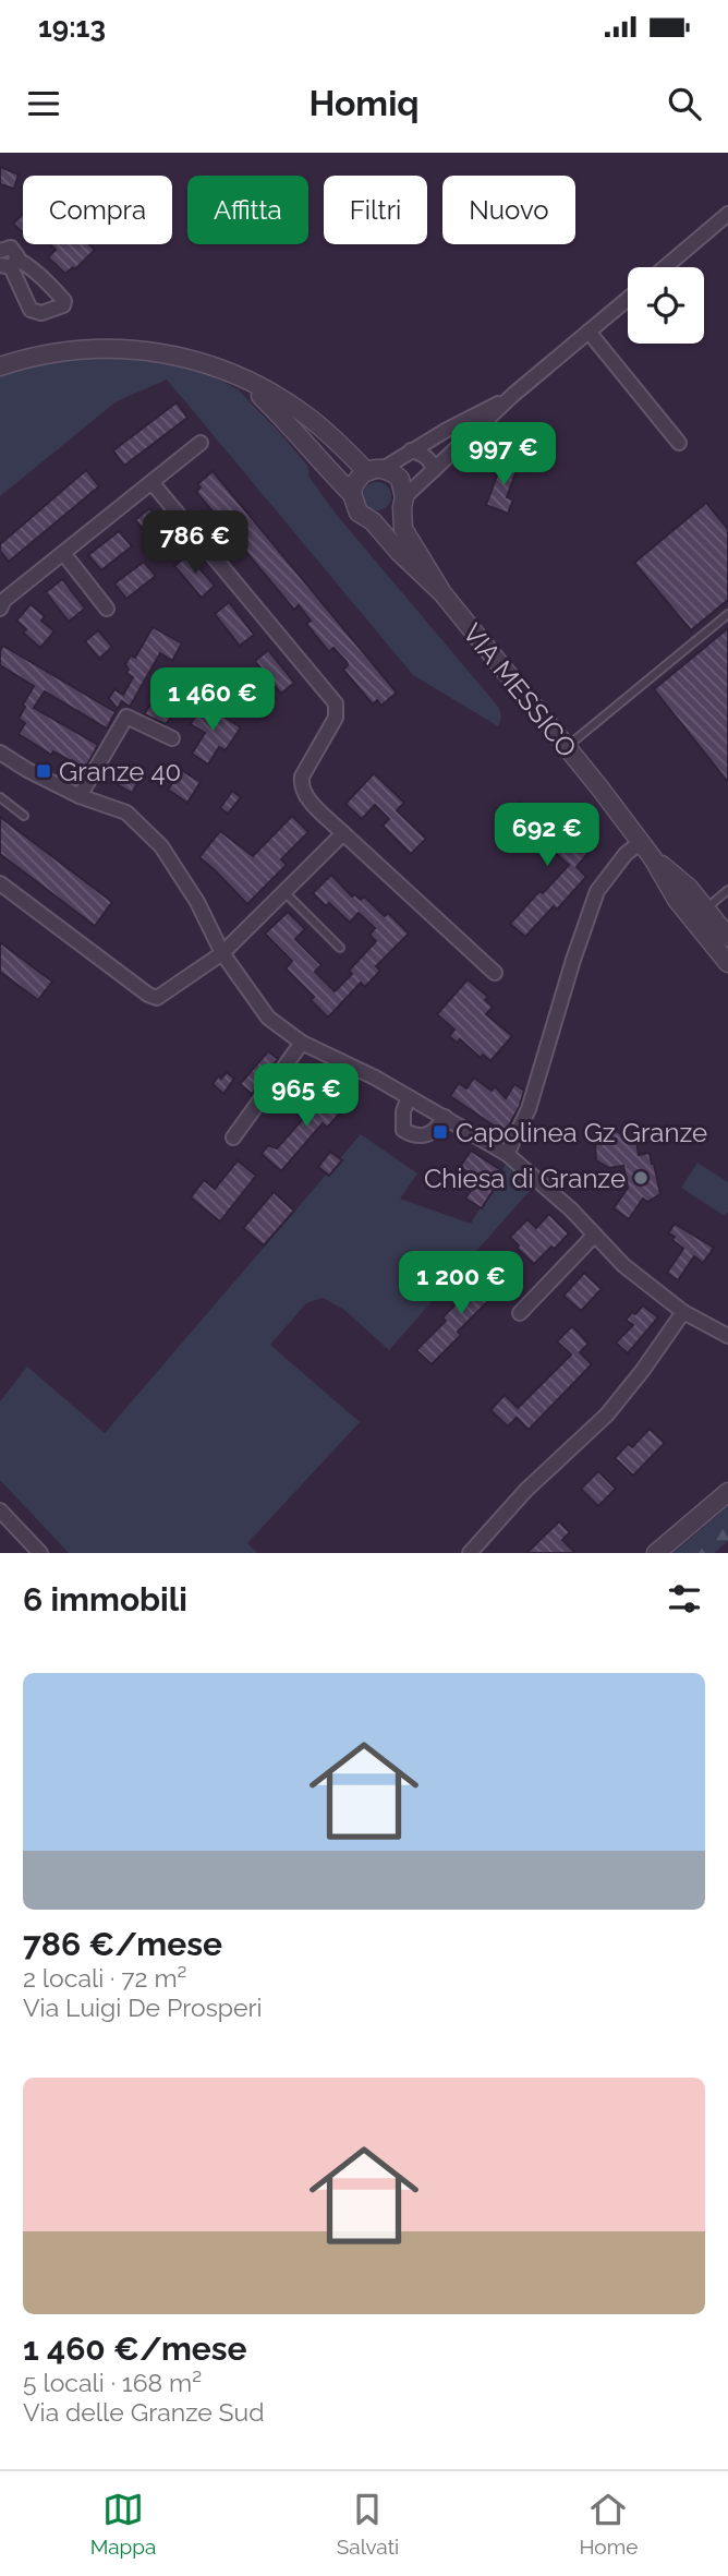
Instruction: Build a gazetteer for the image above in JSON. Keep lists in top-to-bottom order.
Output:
{
  "streets": {
    "street": ["VIA MESSICO"]
  },
  "places": {
    "transit": ["Granze 40", "Capolinea Gz Granze"],
    "other": ["Chiesa di Granze"]
  },
  "page": {
    "status": "19:13",
    "header": "Homiq",
    "chip": [
      "Compra",
      "Affitta",
      "Filtri",
      "Nuovo"
    ],
    "price": [
      "997 €",
      "786 €",
      "1 460 €",
      "692 €",
      "965 €",
      "1 200 €"
    ],
    "heading": "6 immobili",
    "list": [
      {
        "name": "786 €/mese",
        "note": "2 locali · 72 m² · Via Luigi De Prosperi"
      },
      {
        "name": "1 460 €/mese",
        "note": "5 locali · 168 m² · Via delle Granze Sud"
      }
    ],
    "tabs": ["Mappa", "Salvati", "Home"]
  }
}
